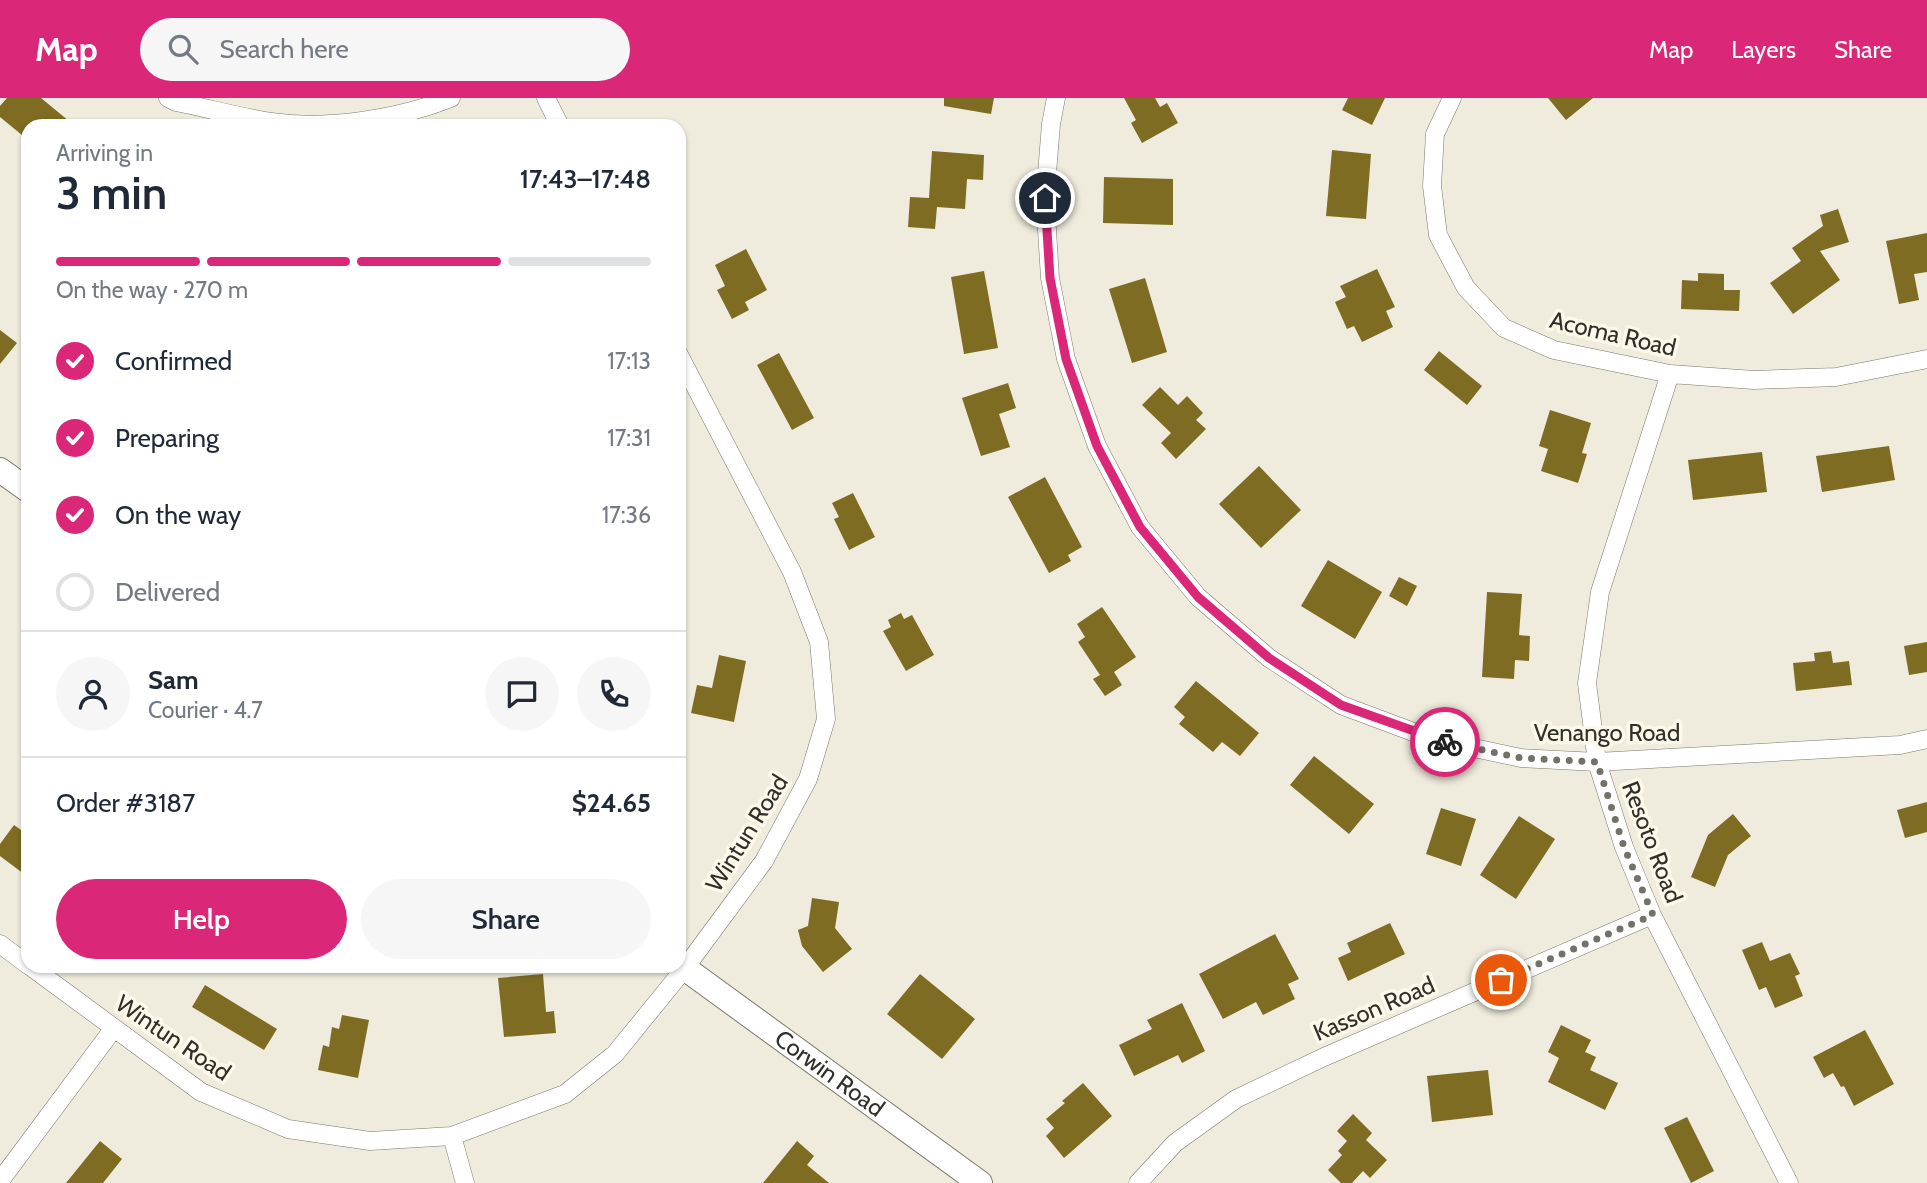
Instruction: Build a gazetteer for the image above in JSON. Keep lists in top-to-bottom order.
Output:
{
  "streets": {
    "main road": ["Corwin Road"],
    "street": [
      "Acoma Road",
      "Venango Road",
      "Wintun Road",
      "Resoto Road",
      "Kasson Road"
    ]
  },
  "crossings": [
    ["Acoma Road", "Resoto Road"],
    ["Venango Road", "Resoto Road"],
    ["Resoto Road", "Kasson Road"]
  ],
  "page": {
    "header": "Map",
    "search": "Search here",
    "nav": ["Map", "Layers", "Share"],
    "heading": ["3 min", "Arriving in", "17:43–17:48"],
    "panel": [
      "Sam",
      "Courier · 4.7",
      "Order #3187",
      "$24.65"
    ],
    "bar": "On the way · 270 m",
    "list": [
      ["Confirmed", "17:13"],
      ["Preparing", "17:31"],
      ["On the way", "17:36"],
      "Delivered"
    ],
    "buttons": ["Help", "Share"]
  }
}
